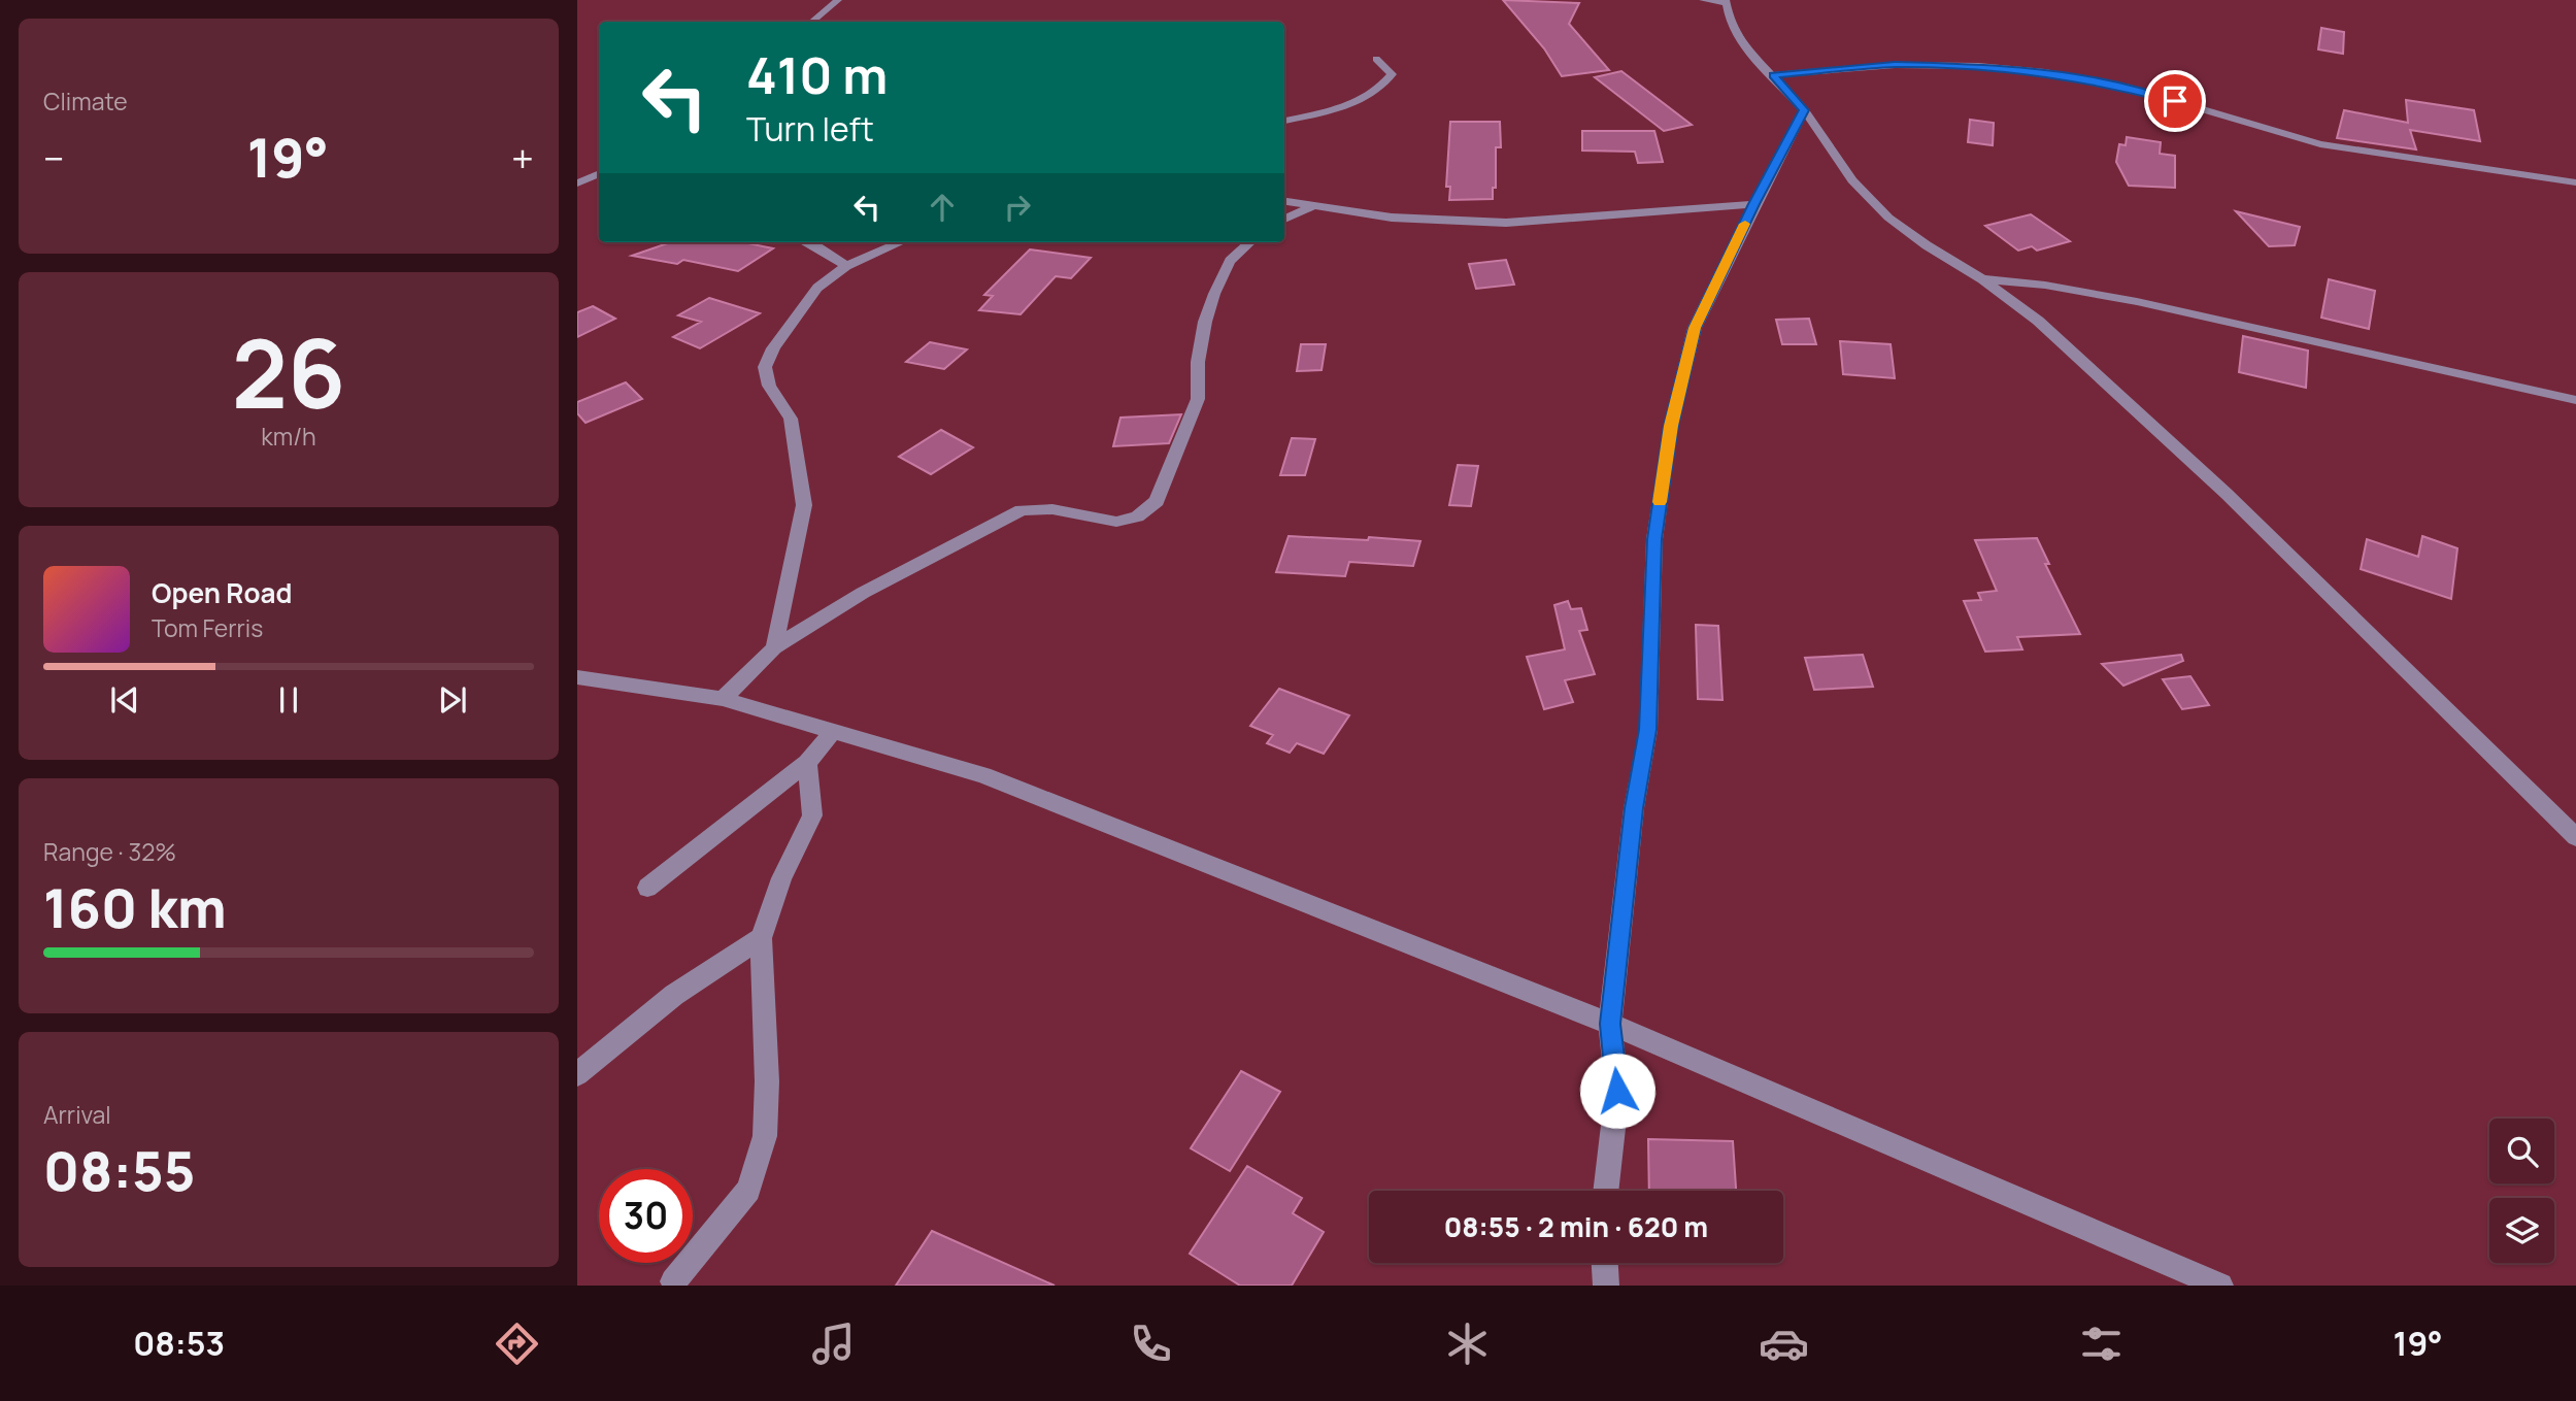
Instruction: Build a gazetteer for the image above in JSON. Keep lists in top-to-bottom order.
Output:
{
  "page": {
    "tile": [
      "Climate",
      ["26", "km/h"],
      ["Range · 32%", "160 km"],
      ["Arrival", "08:55"]
    ],
    "turn": ["410 m", "Turn left"],
    "heat": ["−", "19°", "+"],
    "song": ["Open Road", "Tom Ferris"],
    "limit": "30",
    "trip": "08:55 · 2 min · 620 m",
    "tabs": ["08:53", "19°"]
  }
}
